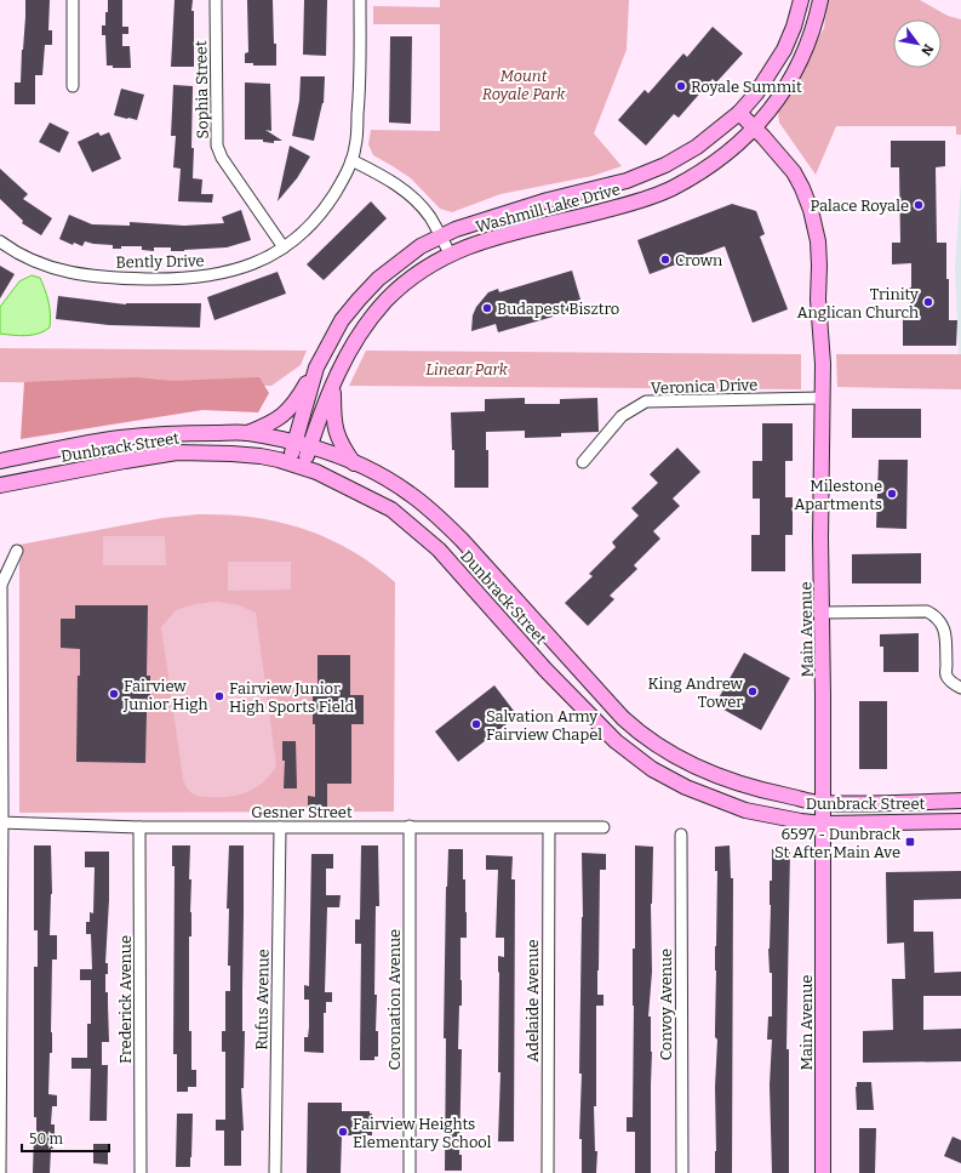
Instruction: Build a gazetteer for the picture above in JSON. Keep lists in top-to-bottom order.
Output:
{
  "streets": {
    "street": [
      "Sophia Street",
      "Washmill Lake Drive",
      "Bently Drive",
      "Veronica Drive",
      "Dunbrack Street",
      "Main Avenue",
      "Gesner Street",
      "Frederick Avenue",
      "Rufus Avenue",
      "Coronation Avenue",
      "Adelaide Avenue",
      "Convoy Avenue"
    ]
  },
  "crossings": [
    ["Sophia Street", "Bently Drive"],
    ["Washmill Lake Drive", "Dunbrack Street"],
    ["Washmill Lake Drive", "Main Avenue"],
    ["Veronica Drive", "Main Avenue"],
    ["Dunbrack Street", "Main Avenue"],
    ["Gesner Street", "Frederick Avenue"],
    ["Gesner Street", "Rufus Avenue"],
    ["Gesner Street", "Coronation Avenue"],
    ["Gesner Street", "Adelaide Avenue"]
  ],
  "parks": ["Mount Royale Park", "Linear Park"],
  "places": {
    "other": [
      "Royale Summit",
      "Palace Royale",
      "Crown",
      "Trinity Anglican Church",
      "Budapest Bisztro",
      "Milestone Apartments",
      "King Andrew Tower",
      "Fairview Junior High",
      "Fairview Junior High Sports Field",
      "Salvation Army Fairview Chapel",
      "Fairview Heights Elementary School"
    ],
    "transit": ["6597 - Dunbrack St After Main Ave"]
  },
  "scale_bar": "50 m",
  "north": "bottom right"
}
